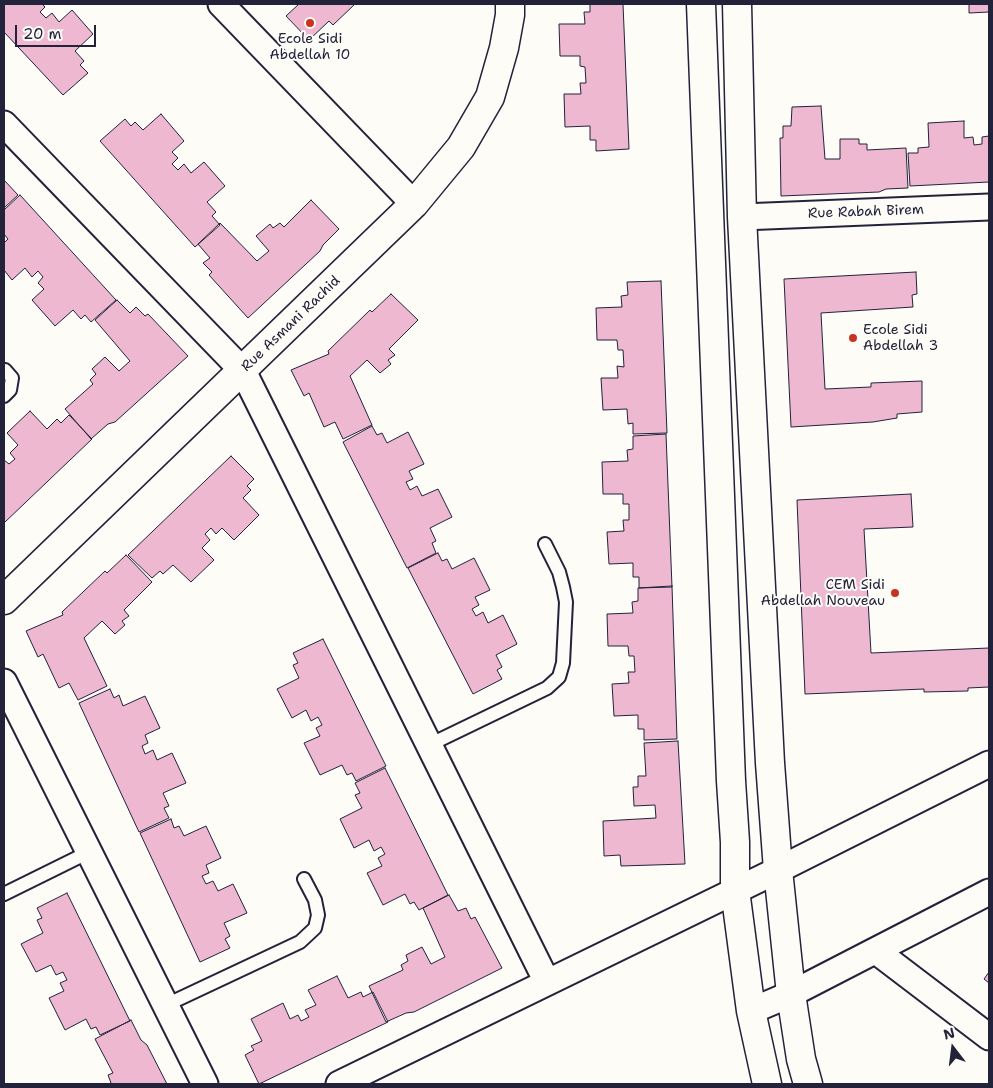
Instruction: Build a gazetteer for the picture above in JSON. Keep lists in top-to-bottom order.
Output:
{
  "streets": {
    "main road": ["Rue Asmani Rachid"],
    "street": ["Rue Rabah Birem"]
  },
  "places": ["Ecole Sidi Abdellah 10", "Ecole Sidi Abdellah 3", "CEM Sidi Abdellah Nouveau"],
  "scale_bar": "20 m",
  "north": "top"
}
